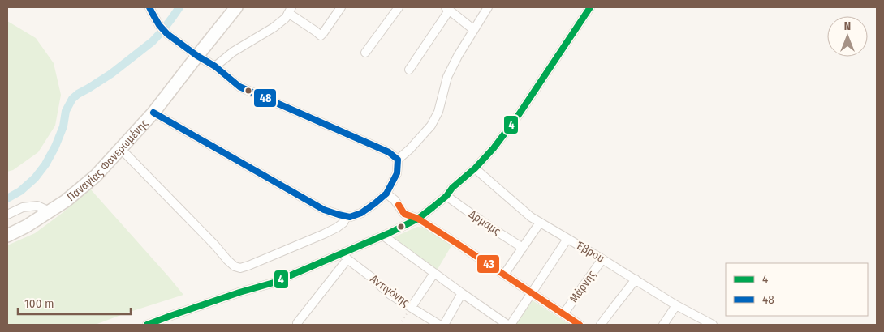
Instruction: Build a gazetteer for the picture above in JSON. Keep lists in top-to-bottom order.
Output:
{
  "streets": {
    "main road": ["Παναγίας Φανερωμένης"],
    "street": [
      "Δρμαμς",
      "Έβρου",
      "Μάρνης",
      "Αντιγόνης"
    ]
  },
  "crossings": [
    ["Έβρου", "Μάρνης"]
  ],
  "lines": ["transit line 4", "transit line 48", "transit line 43"],
  "legend": ["4", "48"],
  "scale_bar": "100 m",
  "north": "top"
}
